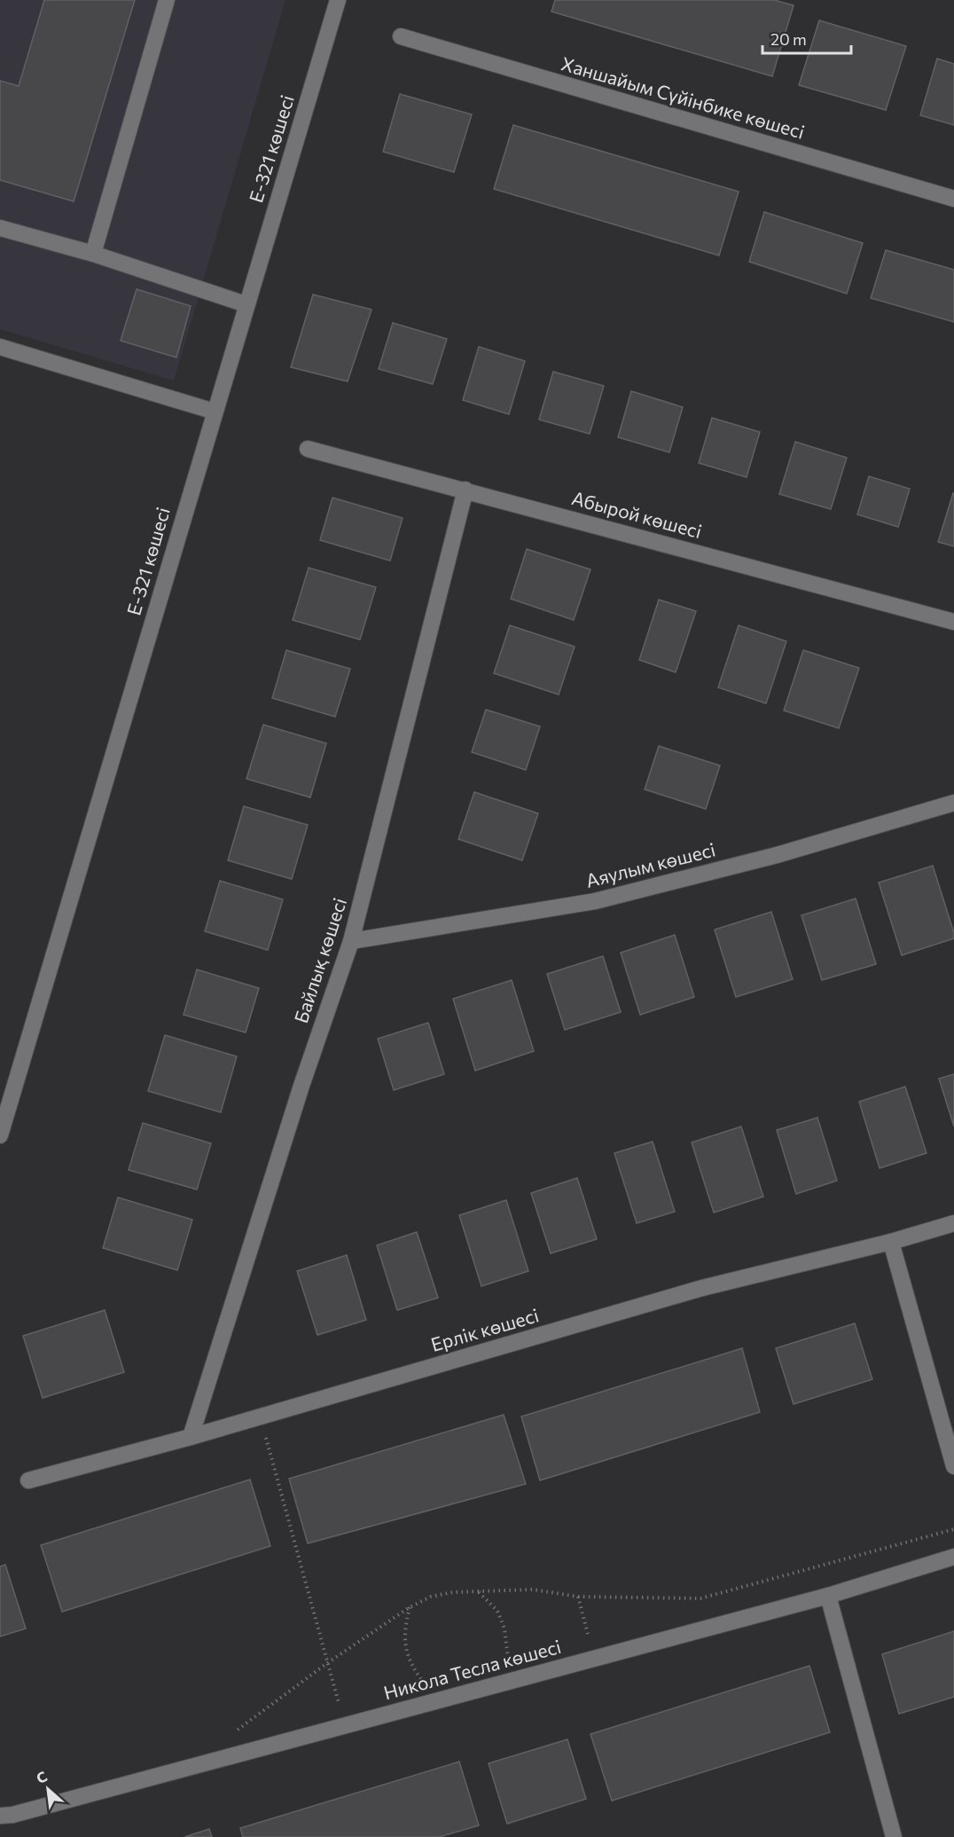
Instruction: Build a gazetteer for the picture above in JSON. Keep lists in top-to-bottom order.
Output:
{
  "streets": {
    "street": [
      "Ханшайым Сүйінбике көшесі",
      "Е-321 көшесі",
      "Абырой көшесі",
      "Аяулым көшесі",
      "Байлық көшесі",
      "Ерлік көшесі",
      "Никола Тесла көшесі"
    ]
  },
  "crossings": [
    ["Абырой көшесі", "Байлық көшесі"],
    ["Аяулым көшесі", "Байлық көшесі"],
    ["Байлық көшесі", "Ерлік көшесі"]
  ],
  "scale_bar": "20 m",
  "north": "top left"
}
